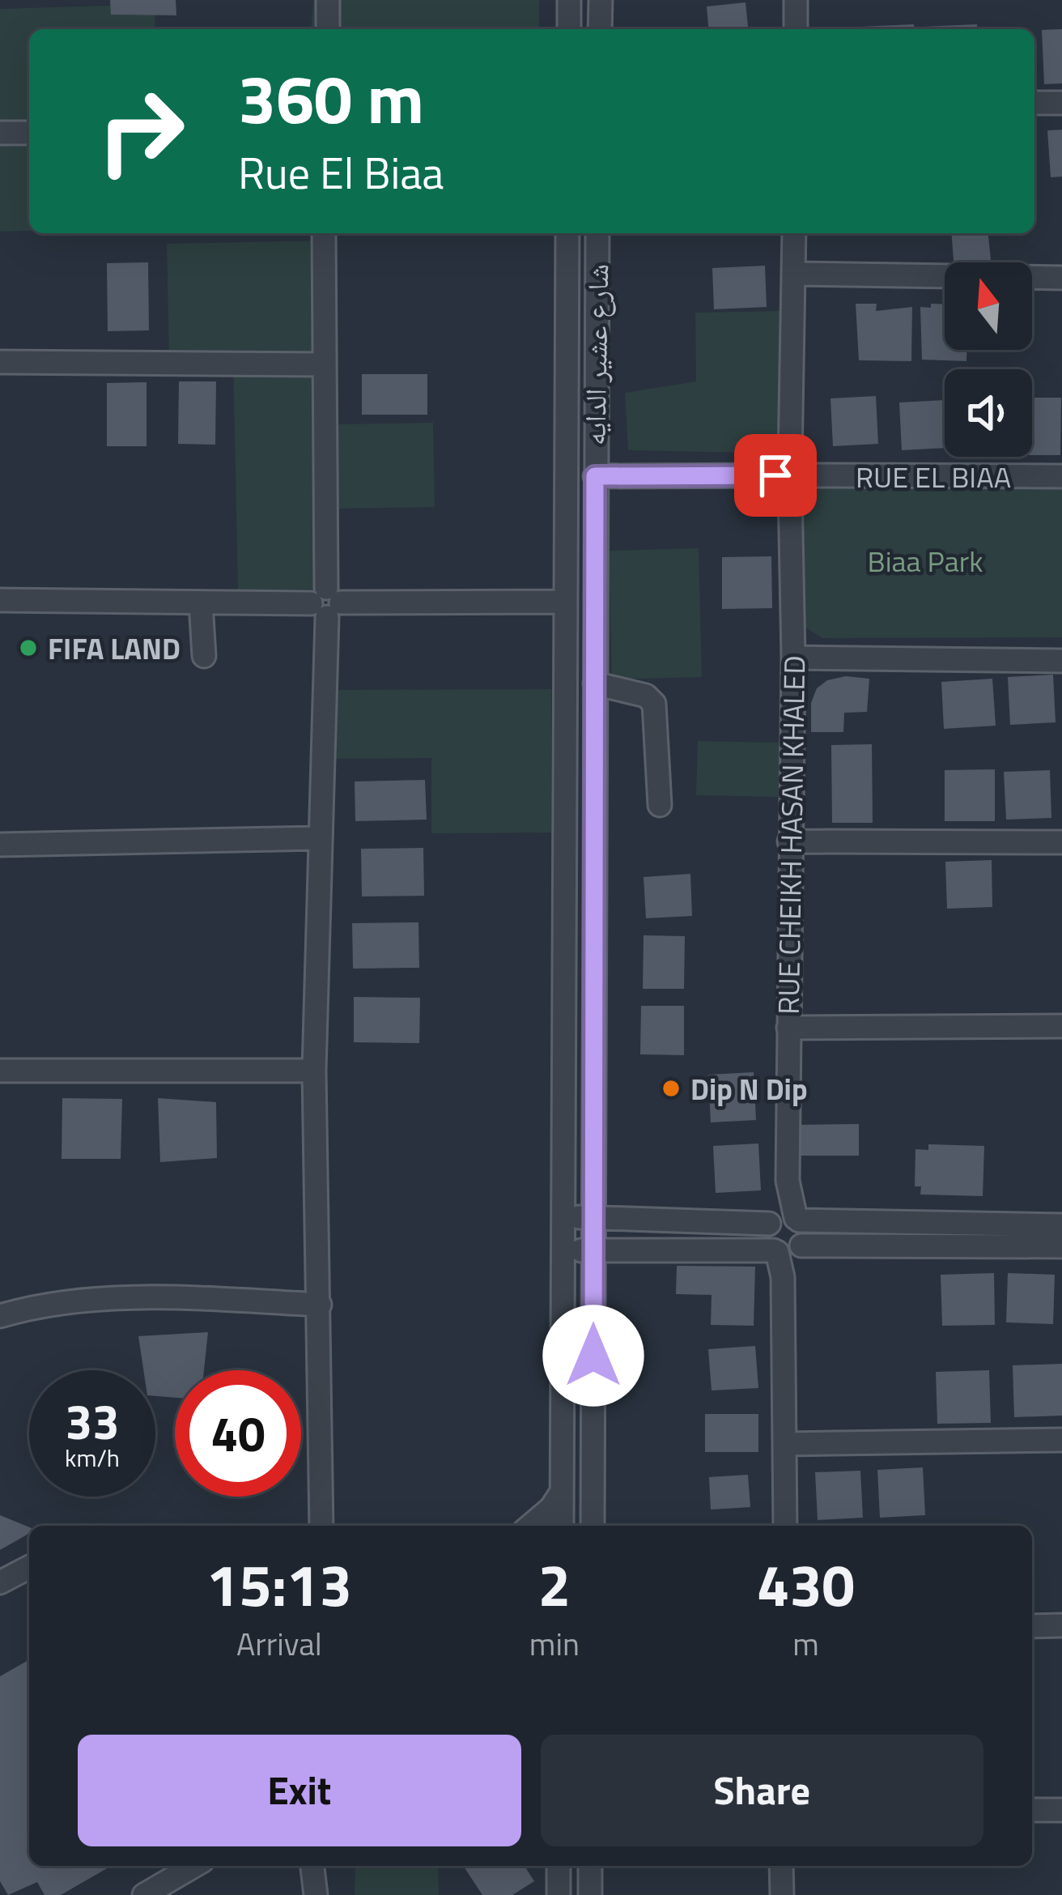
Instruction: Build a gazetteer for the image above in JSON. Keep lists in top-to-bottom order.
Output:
{
  "streets": {
    "street": ["شارع عشير الدايه", "RUE EL BIAA", "RUE CHEIKH HASAN KHALED"]
  },
  "crossings": [
    ["شارع عشير الدايه", "RUE EL BIAA"],
    ["RUE EL BIAA", "RUE CHEIKH HASAN KHALED"]
  ],
  "parks": ["Biaa Park"],
  "places": ["FIFA LAND", "Dip N Dip"],
  "north": "top",
  "page": {
    "turn": ["360 m", "Rue El Biaa"],
    "speed": "33 km/h",
    "limit": "40",
    "eta": [
      "15:13",
      "Arrival",
      "2",
      "min",
      "430",
      "m"
    ],
    "buttons": ["Exit", "Share"]
  }
}
